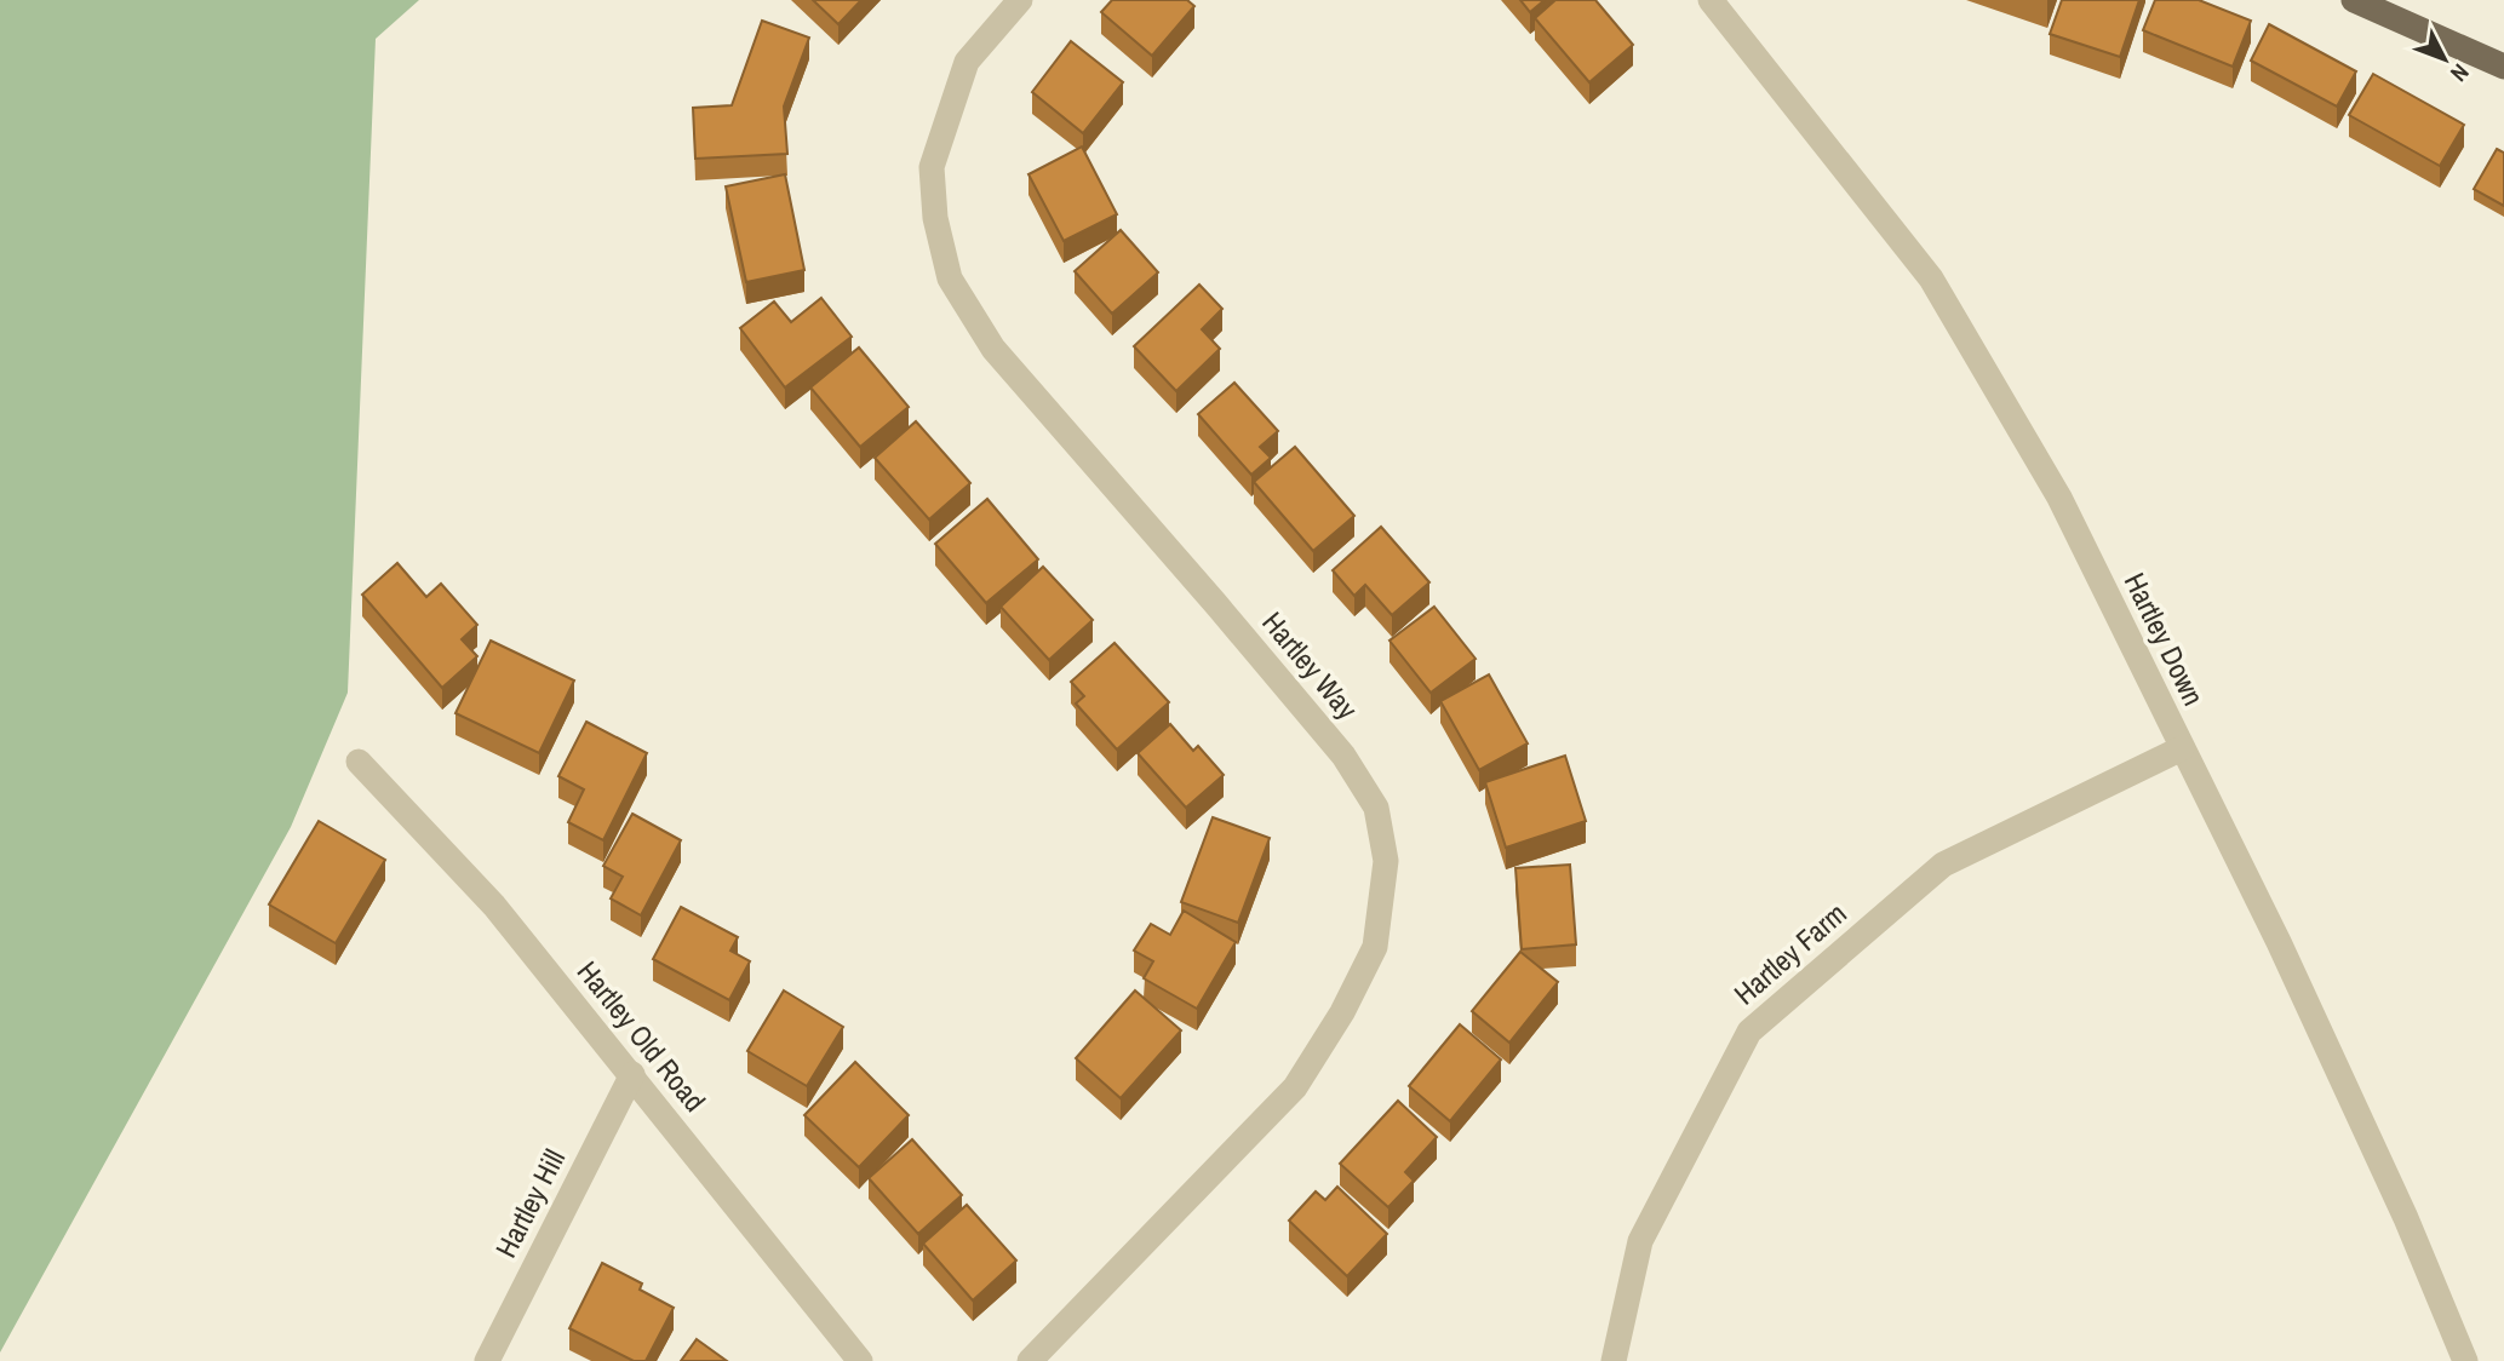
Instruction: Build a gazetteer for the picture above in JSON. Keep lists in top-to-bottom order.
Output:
{
  "streets": {
    "street": [
      "Hartley Down",
      "Hartley Way",
      "Hartley Farm",
      "Hartley Old Road",
      "Hartley Hill"
    ]
  },
  "crossings": [
    ["Hartley Down", "Hartley Farm"],
    ["Hartley Old Road", "Hartley Hill"]
  ],
  "north": "bottom right"
}
